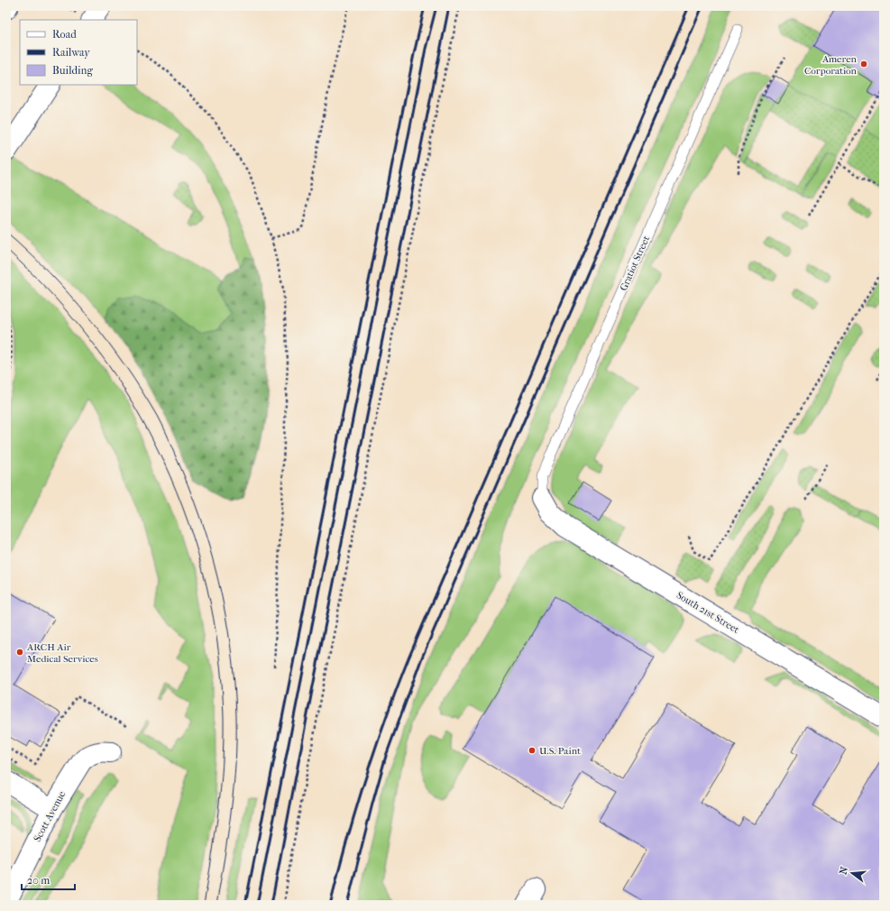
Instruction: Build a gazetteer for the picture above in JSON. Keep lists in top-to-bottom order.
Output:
{
  "streets": {
    "main road": ["South 21st Street", "Scott Avenue"],
    "lane": ["Gratiot Street"]
  },
  "crossings": [
    ["Gratiot Street", "South 21st Street"]
  ],
  "places": ["Ameren Corporation", "ARCH Air Medical Services", "U.S. Paint"],
  "legend": ["Road", "Railway", "Building"],
  "scale_bar": "20 m",
  "north": "left"
}
